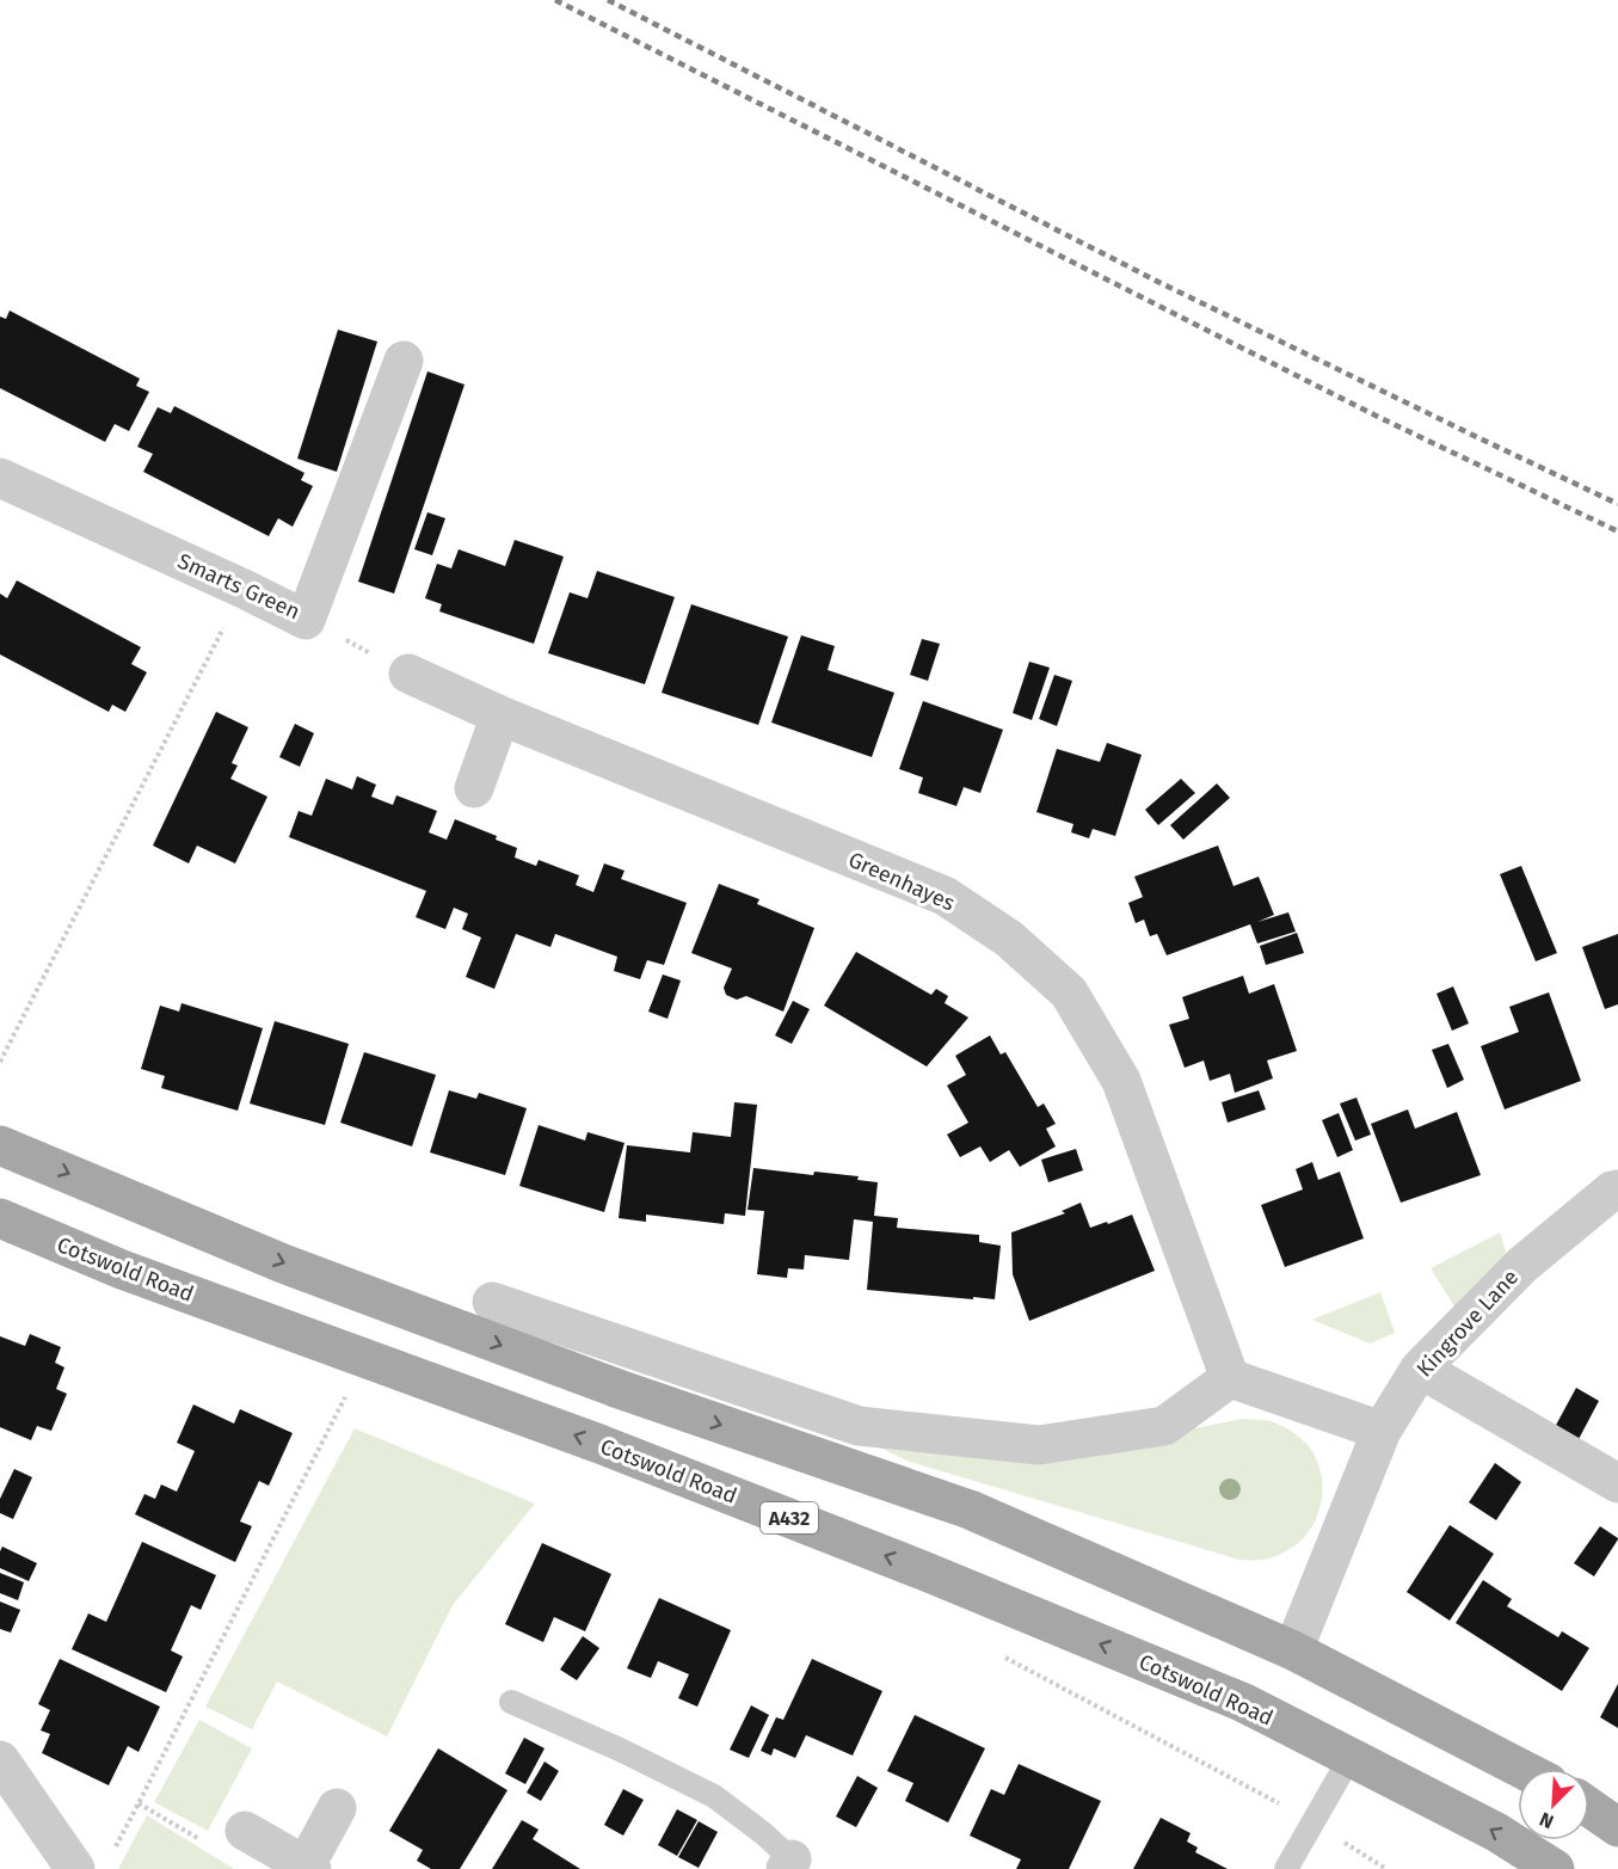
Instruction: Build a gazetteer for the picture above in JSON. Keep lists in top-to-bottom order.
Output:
{
  "streets": {
    "main road": ["Cotswold Road", "A432"],
    "street": ["Smarts Green", "Greenhayes", "Kingrove Lane"]
  },
  "north": "bottom left"
}
